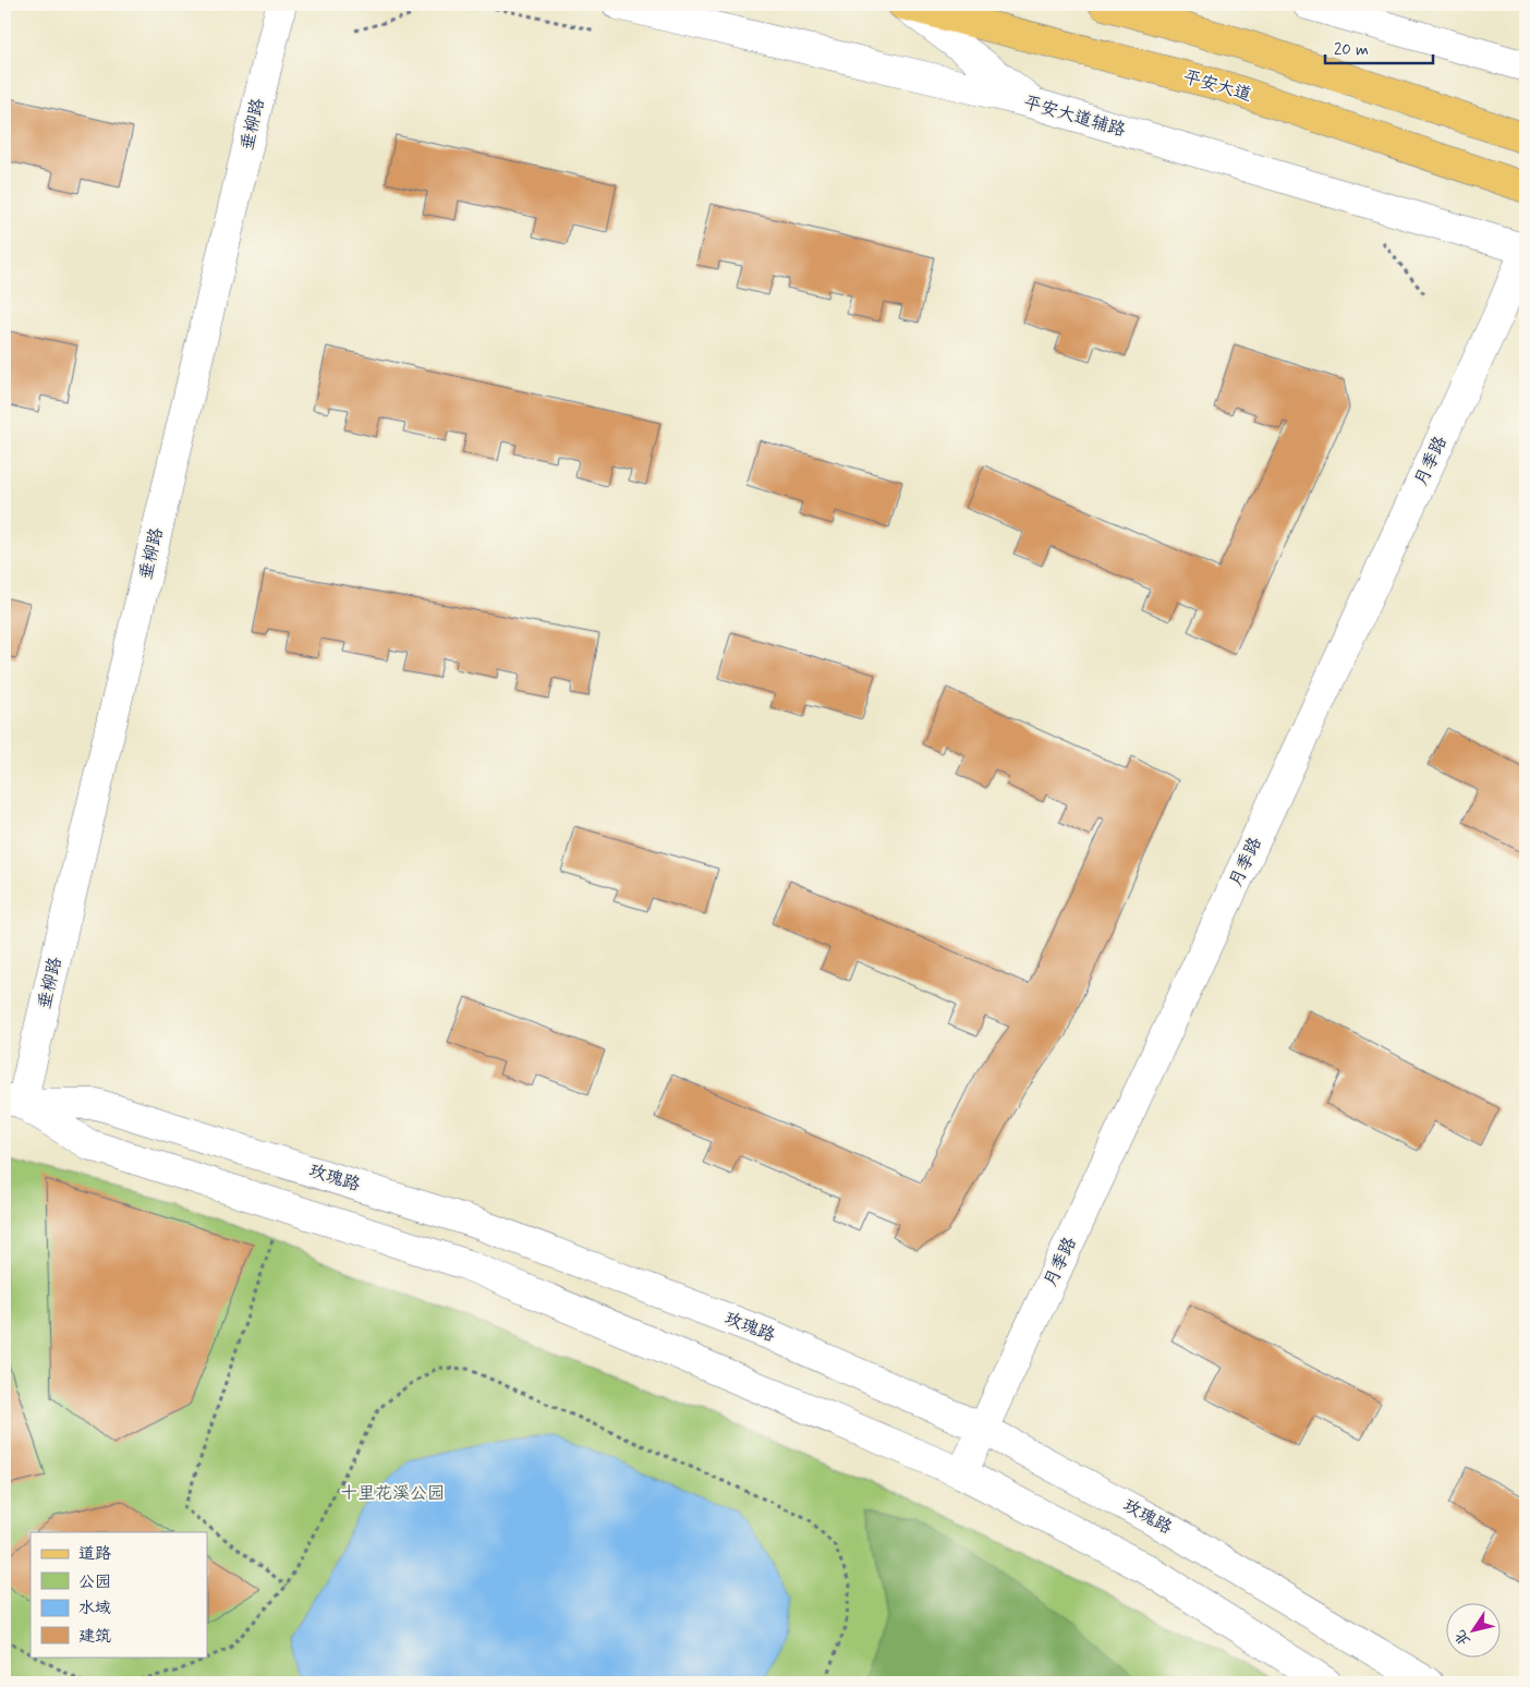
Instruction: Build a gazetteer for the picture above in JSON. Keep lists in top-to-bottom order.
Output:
{
  "streets": {
    "main road": ["平安大道"],
    "street": [
      "平安大道辅路",
      "垂柳路",
      "月季路",
      "玫瑰路"
    ]
  },
  "crossings": [
    ["平安大道辅路", "月季路"],
    ["垂柳路", "玫瑰路"],
    ["月季路", "玫瑰路"]
  ],
  "parks": ["十里花溪公园"],
  "legend": [
    "道路",
    "公园",
    "水域",
    "建筑"
  ],
  "scale_bar": "20 m",
  "north": "bottom left"
}
